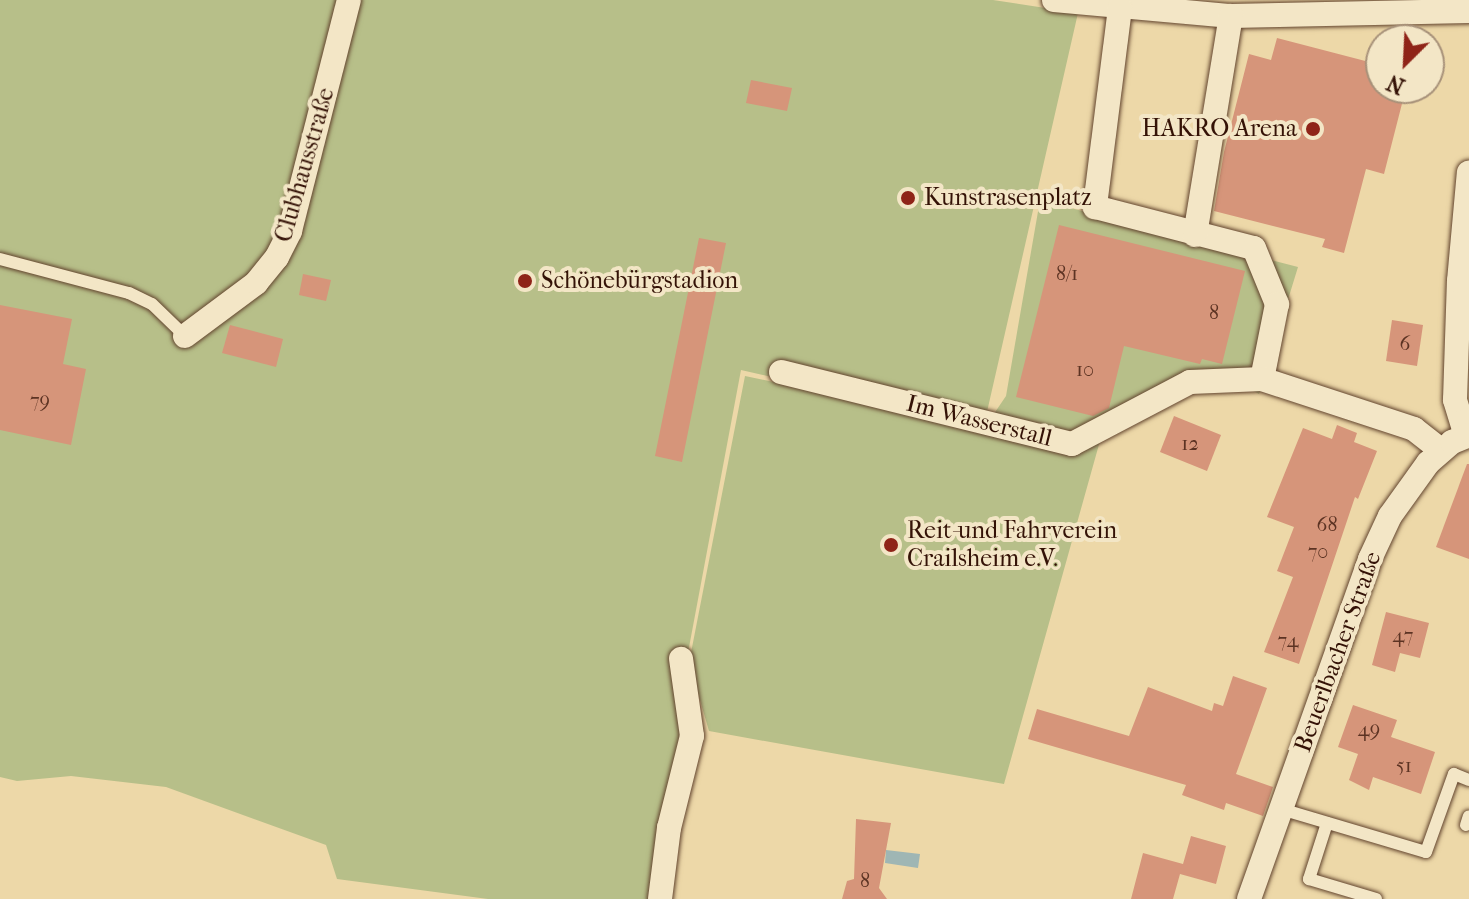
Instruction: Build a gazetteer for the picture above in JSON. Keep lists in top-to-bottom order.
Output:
{
  "streets": {
    "street": ["Clubhausstraße", "Im Wasserstall", "Beuerlbacher Straße"]
  },
  "crossings": [
    ["Im Wasserstall", "Beuerlbacher Straße"]
  ],
  "places": [
    "HAKRO Arena",
    "Kunstrasenplatz",
    "Schönebürgstadion",
    "Reit-und Fahrverein Crailsheim e.V."
  ],
  "house_numbers": [
    "8/1",
    "8",
    "6",
    "10",
    "79",
    "12",
    "68",
    "70",
    "47",
    "74",
    "49",
    "51",
    "8"
  ],
  "north": "bottom left"
}
